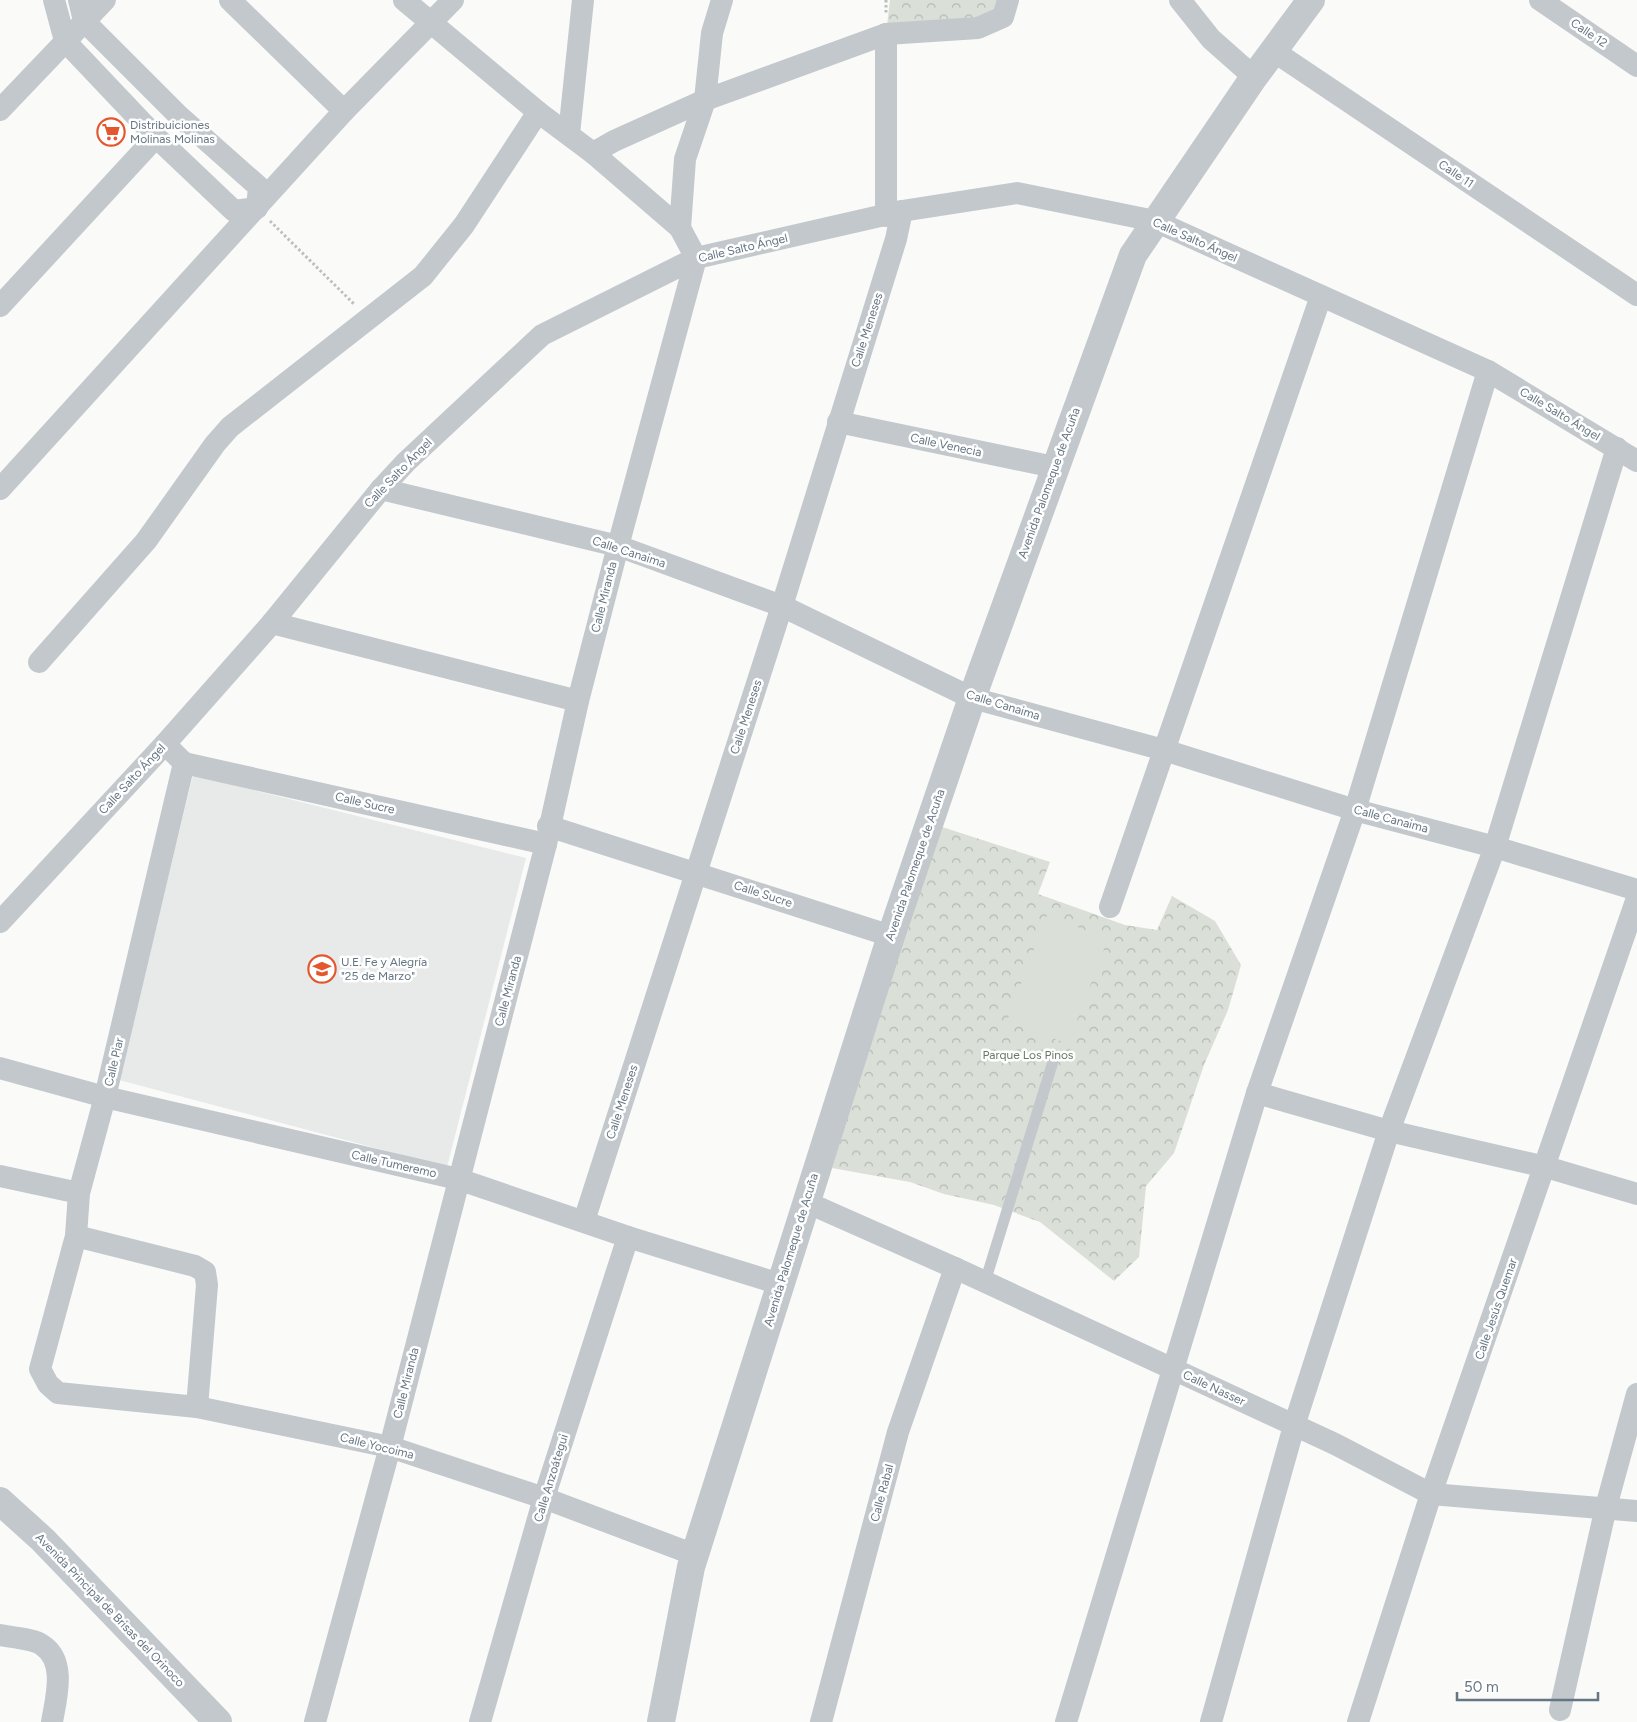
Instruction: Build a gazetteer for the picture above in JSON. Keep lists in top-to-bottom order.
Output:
{
  "streets": {
    "street": [
      "Calle 12",
      "Calle 11",
      "Calle Salto Ángel",
      "Calle Meneses",
      "Calle Venecia",
      "Avenida Palomeque de Acuña",
      "Calle Canaima",
      "Calle Miranda",
      "Calle Sucre",
      "Calle Piar",
      "Calle Tumeremo",
      "Calle Jesús Quemar",
      "Calle Nasser",
      "Calle Yocoima",
      "Calle Anzoátegui",
      "Calle Rabal",
      "Avenida Principal de Brisas del Orinoco"
    ]
  },
  "crossings": [
    ["Calle 11", "Avenida Palomeque de Acuña"],
    ["Calle Salto Ángel", "Calle Meneses"],
    ["Calle Salto Ángel", "Avenida Palomeque de Acuña"],
    ["Calle Salto Ángel", "Calle Canaima"],
    ["Calle Salto Ángel", "Calle Miranda"],
    ["Calle Meneses", "Calle Venecia"],
    ["Calle Meneses", "Calle Canaima"],
    ["Calle Meneses", "Calle Sucre"],
    ["Calle Meneses", "Calle Tumeremo"],
    ["Calle Venecia", "Avenida Palomeque de Acuña"],
    ["Avenida Palomeque de Acuña", "Calle Canaima"],
    ["Avenida Palomeque de Acuña", "Calle Sucre"],
    ["Avenida Palomeque de Acuña", "Calle Tumeremo"],
    ["Avenida Palomeque de Acuña", "Calle Nasser"],
    ["Avenida Palomeque de Acuña", "Calle Yocoima"],
    ["Calle Canaima", "Calle Miranda"],
    ["Calle Miranda", "Calle Sucre"],
    ["Calle Miranda", "Calle Tumeremo"],
    ["Calle Miranda", "Calle Yocoima"],
    ["Calle Sucre", "Calle Piar"],
    ["Calle Piar", "Calle Tumeremo"],
    ["Calle Piar", "Calle Yocoima"],
    ["Calle Tumeremo", "Calle Anzoátegui"],
    ["Calle Jesús Quemar", "Calle Nasser"],
    ["Calle Nasser", "Calle Rabal"],
    ["Calle Yocoima", "Calle Anzoátegui"]
  ],
  "parks": ["Parque Los Pinos"],
  "places": {
    "supermarket": ["Distribuiciones Molinas Molinas"],
    "school or university": ["U.E. Fe y Alegría \"25 de Marzo\""]
  },
  "scale_bar": "50 m"
}
